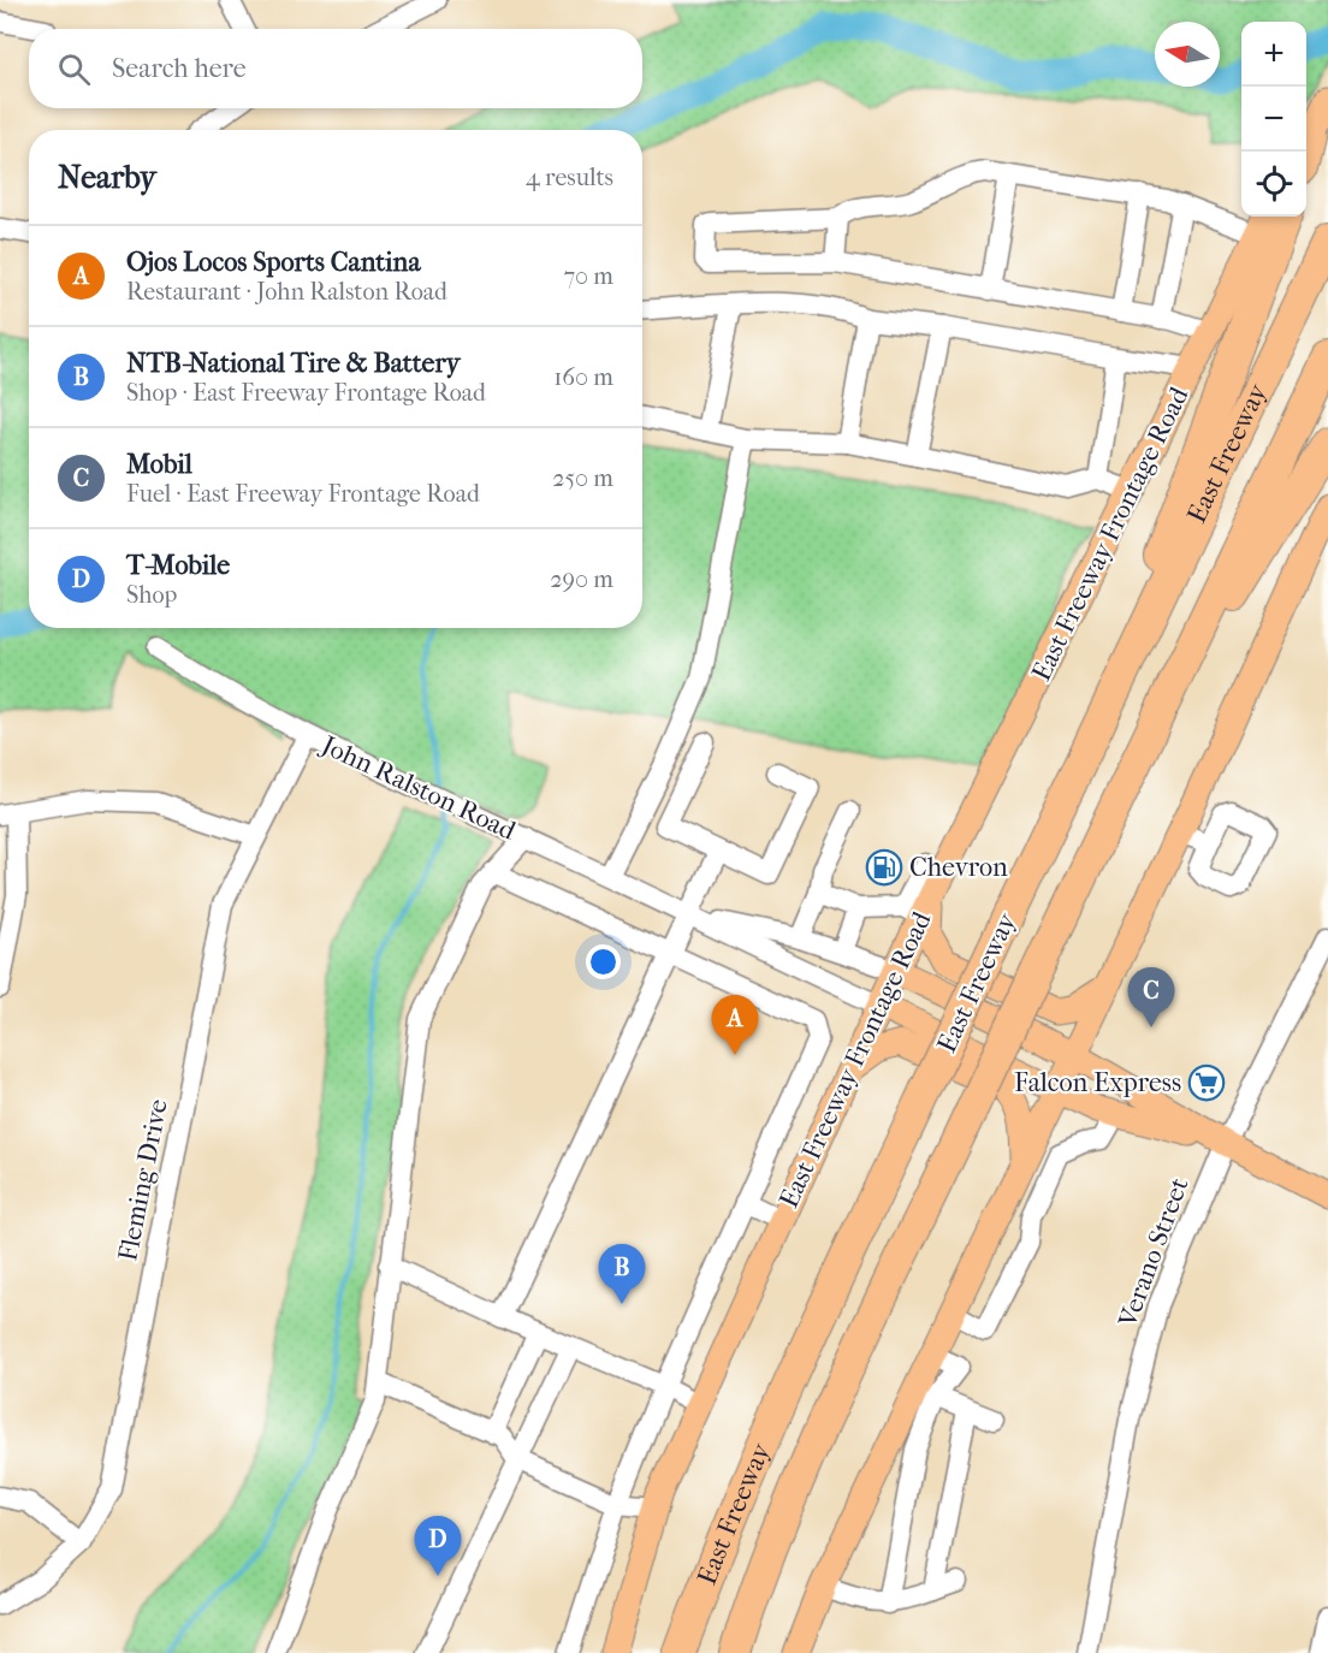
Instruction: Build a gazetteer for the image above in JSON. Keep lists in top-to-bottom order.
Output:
{
  "streets": {
    "highway": ["East Freeway"],
    "main road": ["East Freeway Frontage Road", "John Ralston Road"],
    "street": ["Fleming Drive", "Verano Street"]
  },
  "crossings": [
    ["East Freeway Frontage Road", "John Ralston Road"],
    ["John Ralston Road", "Fleming Drive"],
    ["John Ralston Road", "Verano Street"]
  ],
  "places": {
    "fuel station": ["Chevron"],
    "supermarket": ["Falcon Express"]
  },
  "north": "left",
  "page": {
    "map_buttons": ["+", "−"],
    "search": "Search here",
    "heading": ["Nearby", "4 results"],
    "list": [
      {
        "mark": "A",
        "name": "Ojos Locos Sports Cantina",
        "note": "Restaurant · John Ralston Road",
        "value": "70 m"
      },
      {
        "mark": "B",
        "name": "NTB-National Tire & Battery",
        "note": "Shop · East Freeway Frontage Road",
        "value": "160 m"
      },
      {
        "mark": "C",
        "name": "Mobil",
        "note": "Fuel · East Freeway Frontage Road",
        "value": "250 m"
      },
      {
        "mark": "D",
        "name": "T-Mobile",
        "note": "Shop",
        "value": "290 m"
      }
    ],
    "pins": [
      "C",
      "A",
      "B",
      "D"
    ]
  }
}
